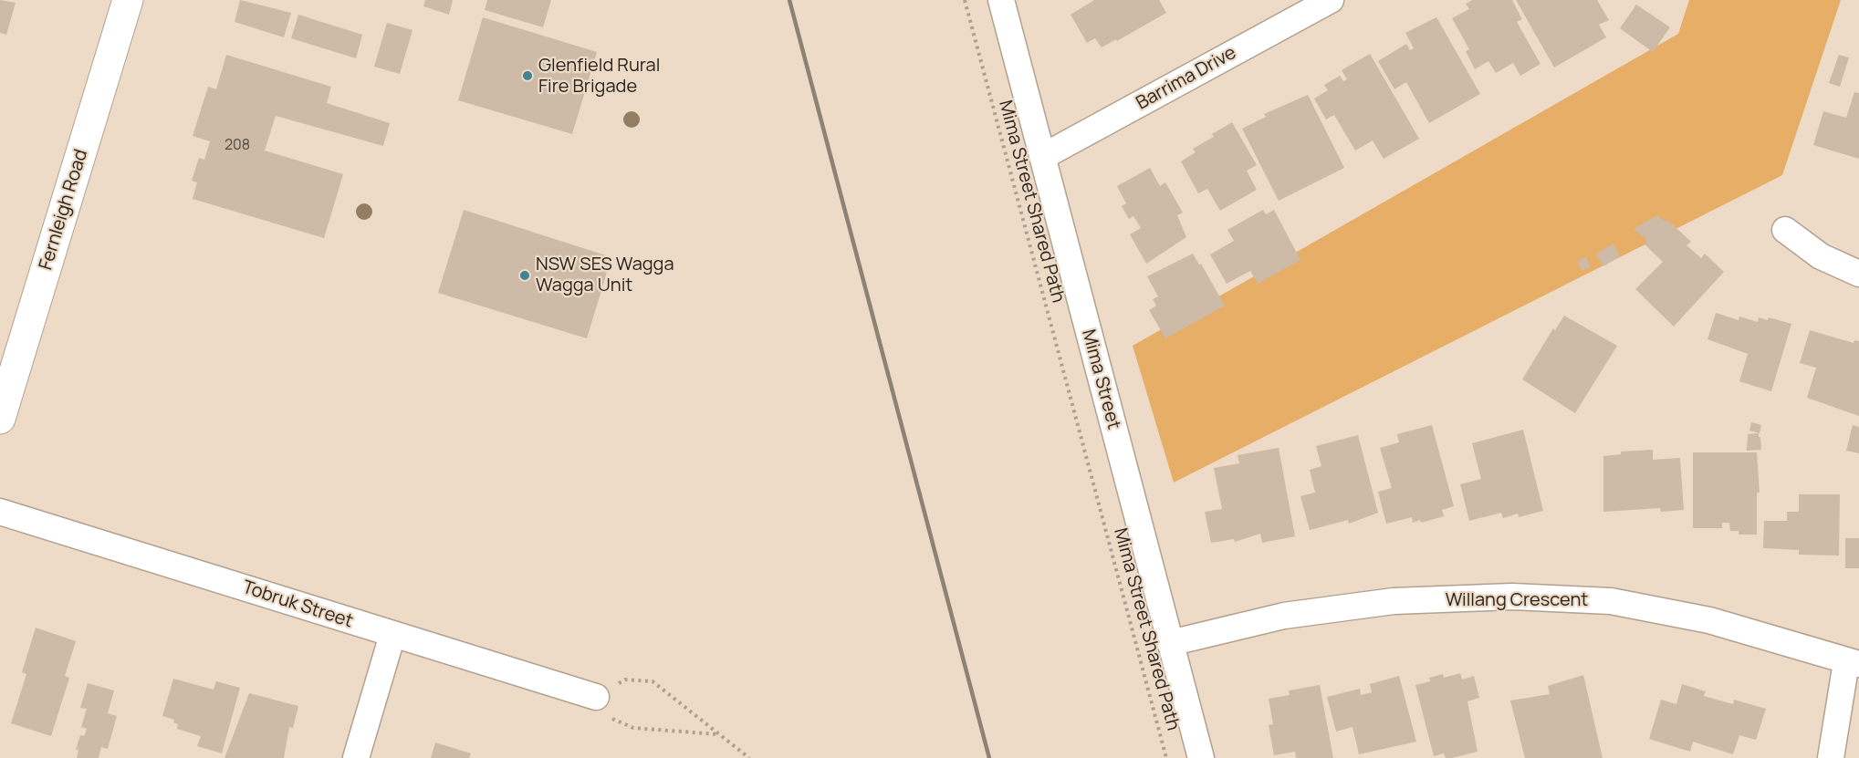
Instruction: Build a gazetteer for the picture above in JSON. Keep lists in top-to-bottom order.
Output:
{
  "streets": {
    "street": [
      "Barrima Drive",
      "Fernleigh Road",
      "Mima Street",
      "Willang Crescent",
      "Tobruk Street"
    ],
    "path": ["Mima Street Shared Path"]
  },
  "crossings": [
    ["Barrima Drive", "Mima Street"],
    ["Mima Street", "Willang Crescent"]
  ],
  "places": ["Glenfield Rural Fire Brigade", "NSW SES Wagga Wagga Unit"],
  "house_numbers": ["208"]
}
